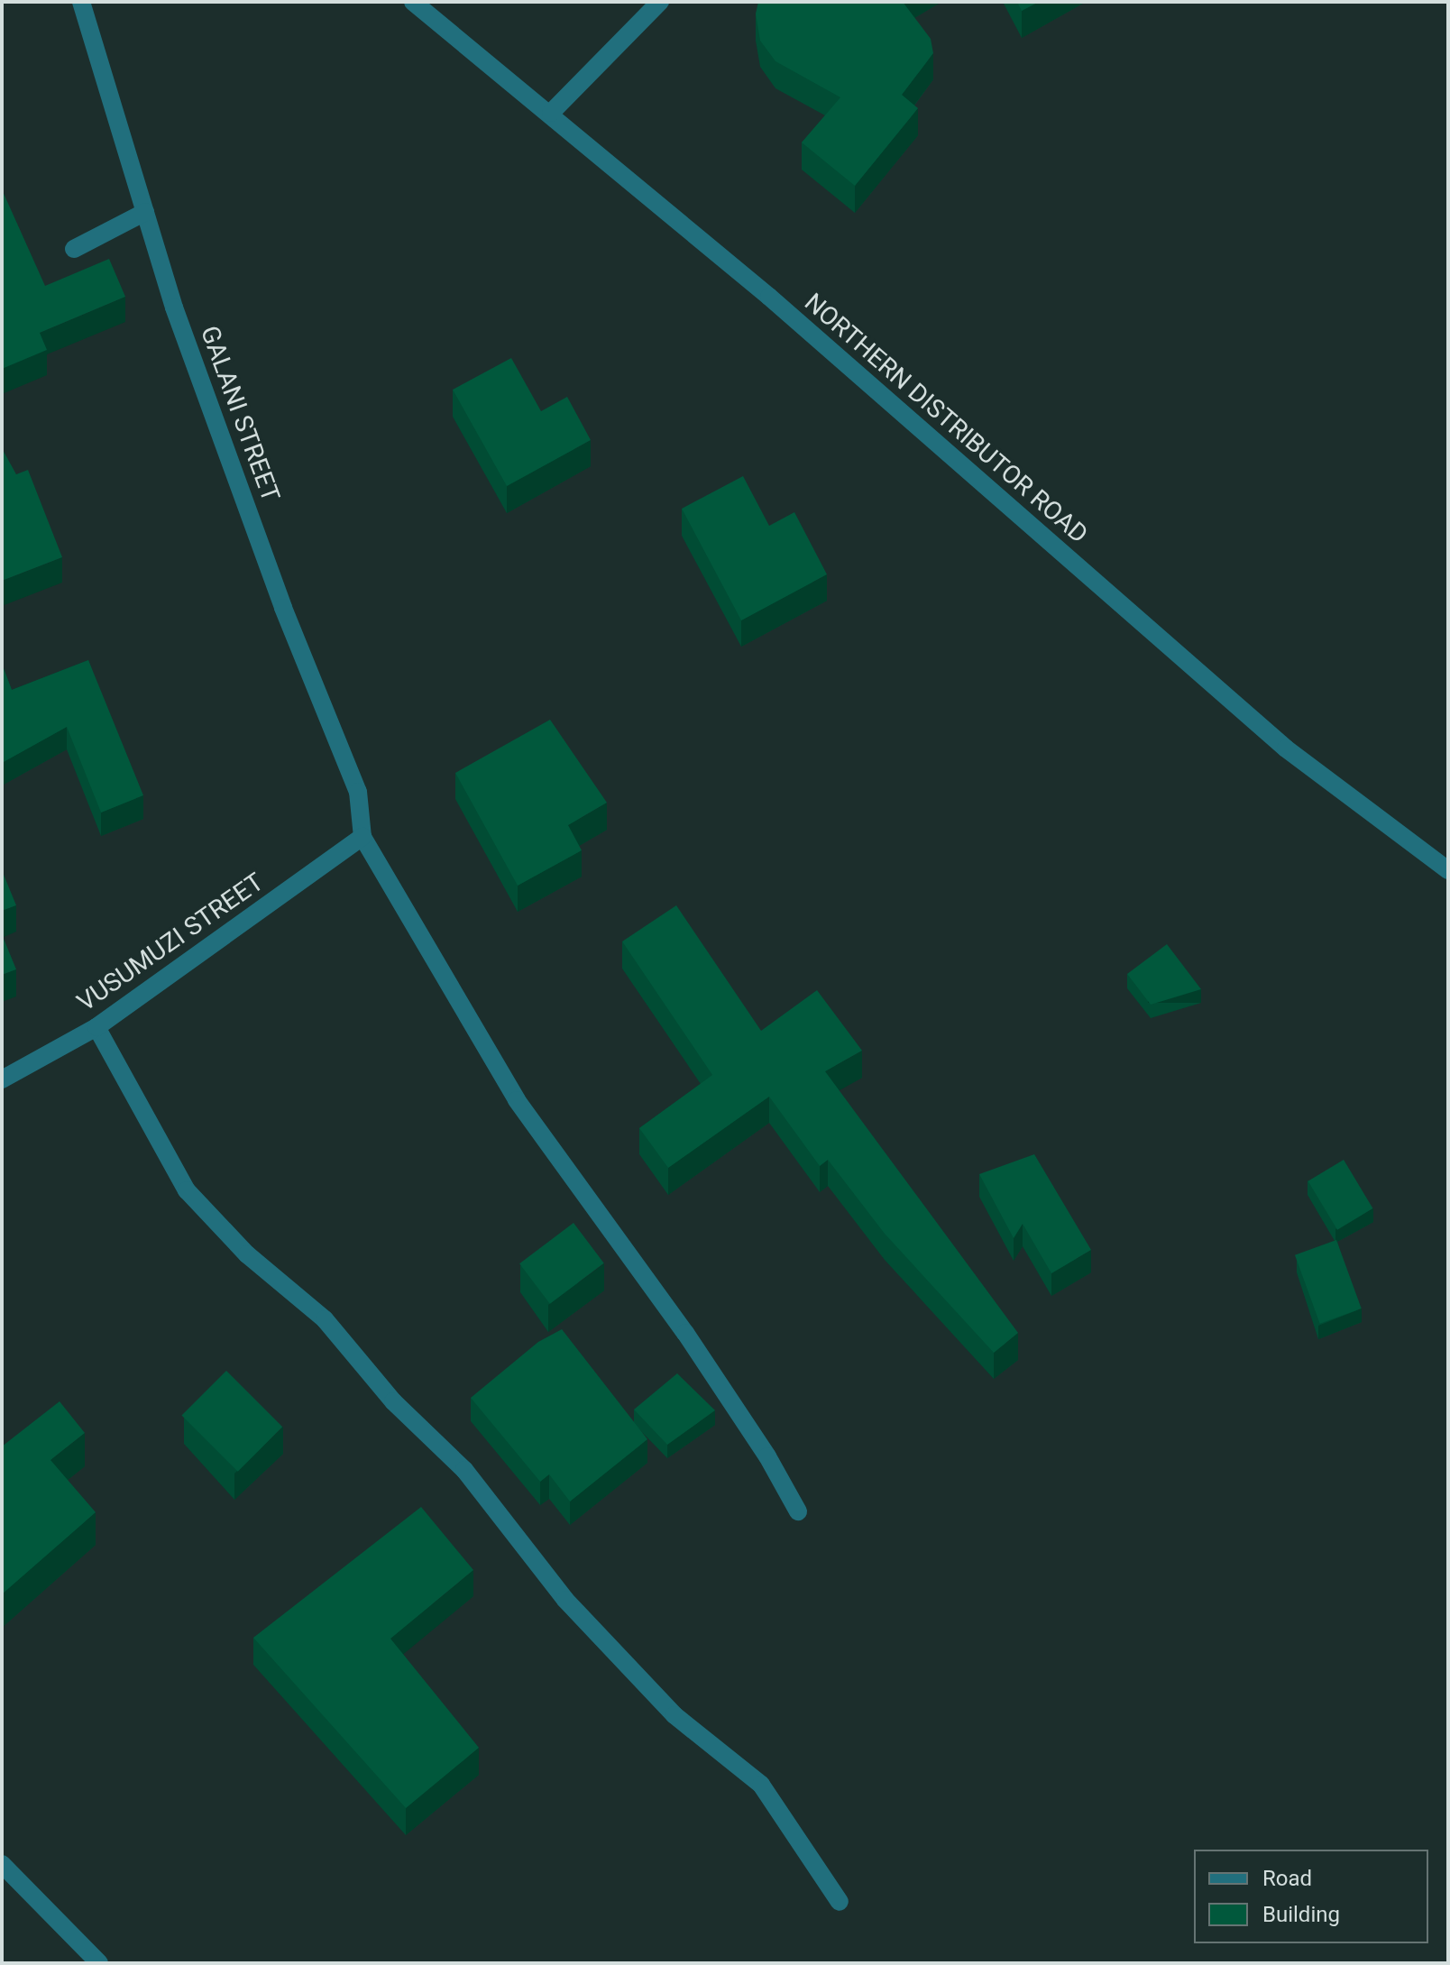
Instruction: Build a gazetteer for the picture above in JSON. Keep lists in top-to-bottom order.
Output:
{
  "streets": {
    "street": ["GALANI STREET", "NORTHERN DISTRIBUTOR ROAD", "VUSUMUZI STREET"]
  },
  "crossings": [
    ["GALANI STREET", "VUSUMUZI STREET"]
  ],
  "legend": ["Road", "Building"]
}
